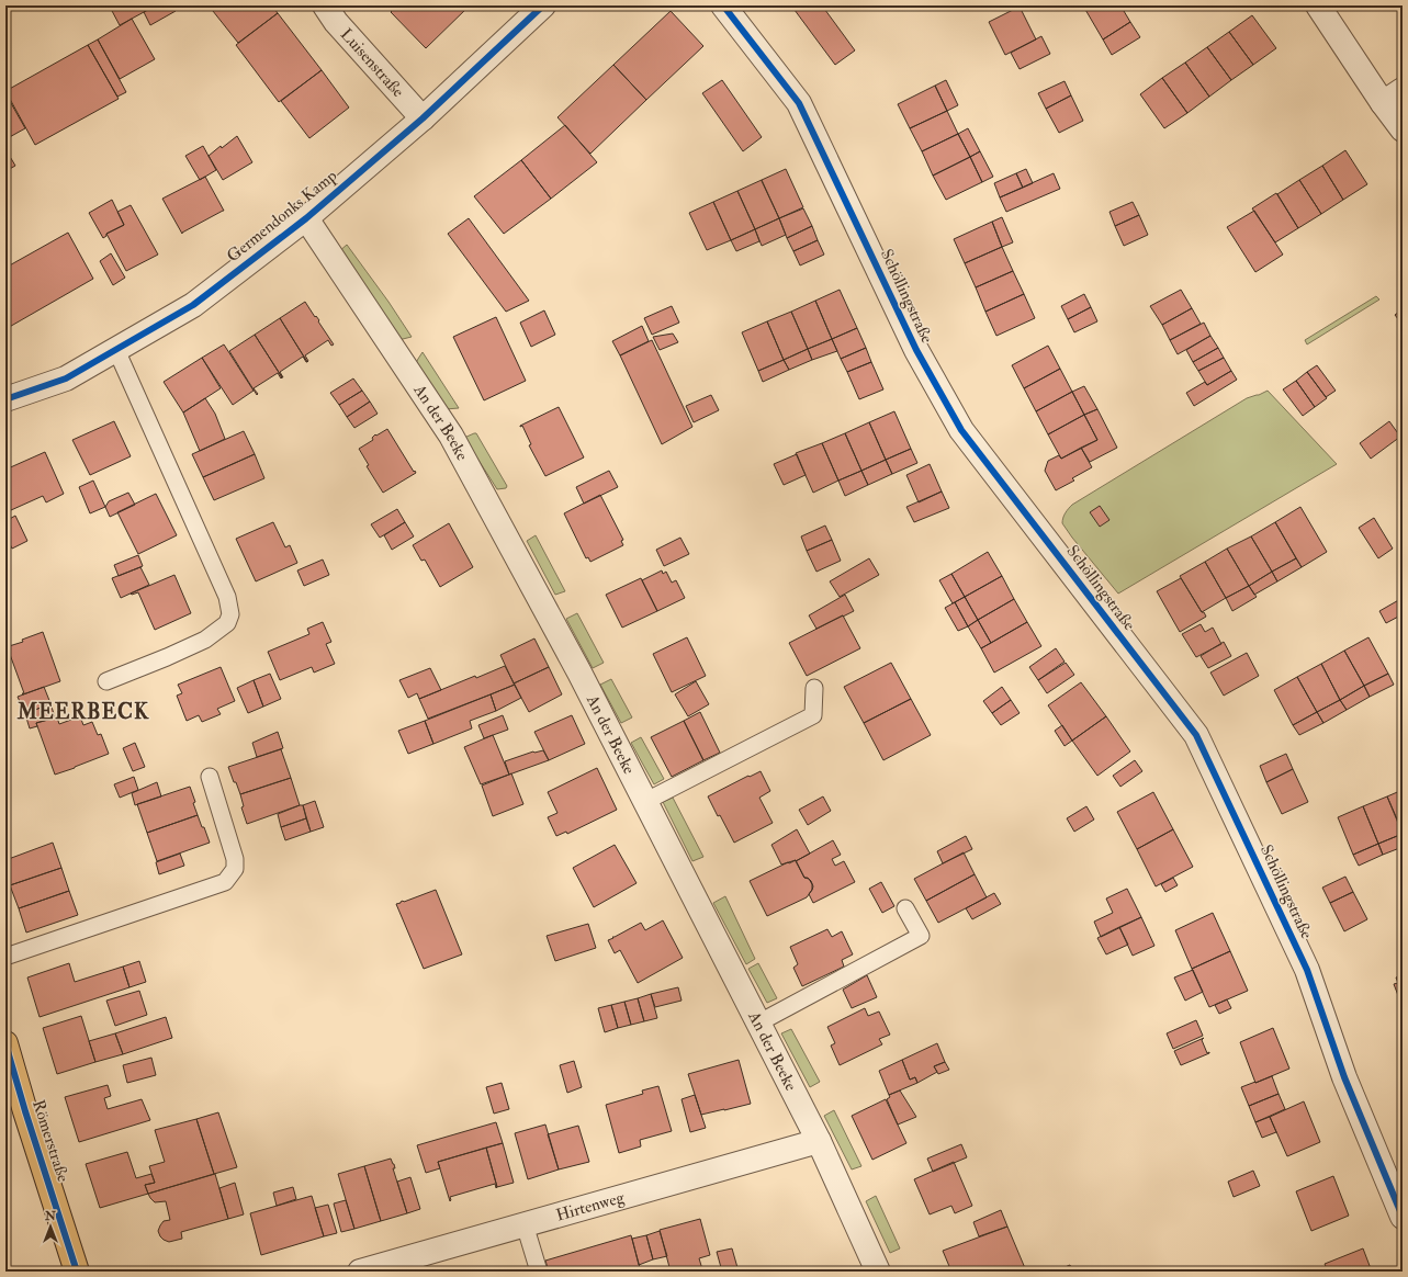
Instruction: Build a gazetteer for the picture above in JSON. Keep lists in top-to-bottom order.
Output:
{
  "streets": {
    "main road": ["Römerstraße"],
    "street": [
      "Luisenstraße",
      "Germendonks Kamp",
      "Schöllingstraße",
      "An der Beeke",
      "Hirtenweg"
    ]
  },
  "crossings": [
    ["Luisenstraße", "Germendonks Kamp"],
    ["Germendonks Kamp", "An der Beeke"],
    ["An der Beeke", "Hirtenweg"]
  ],
  "districts": ["MEERBECK"],
  "north": "top"
}
